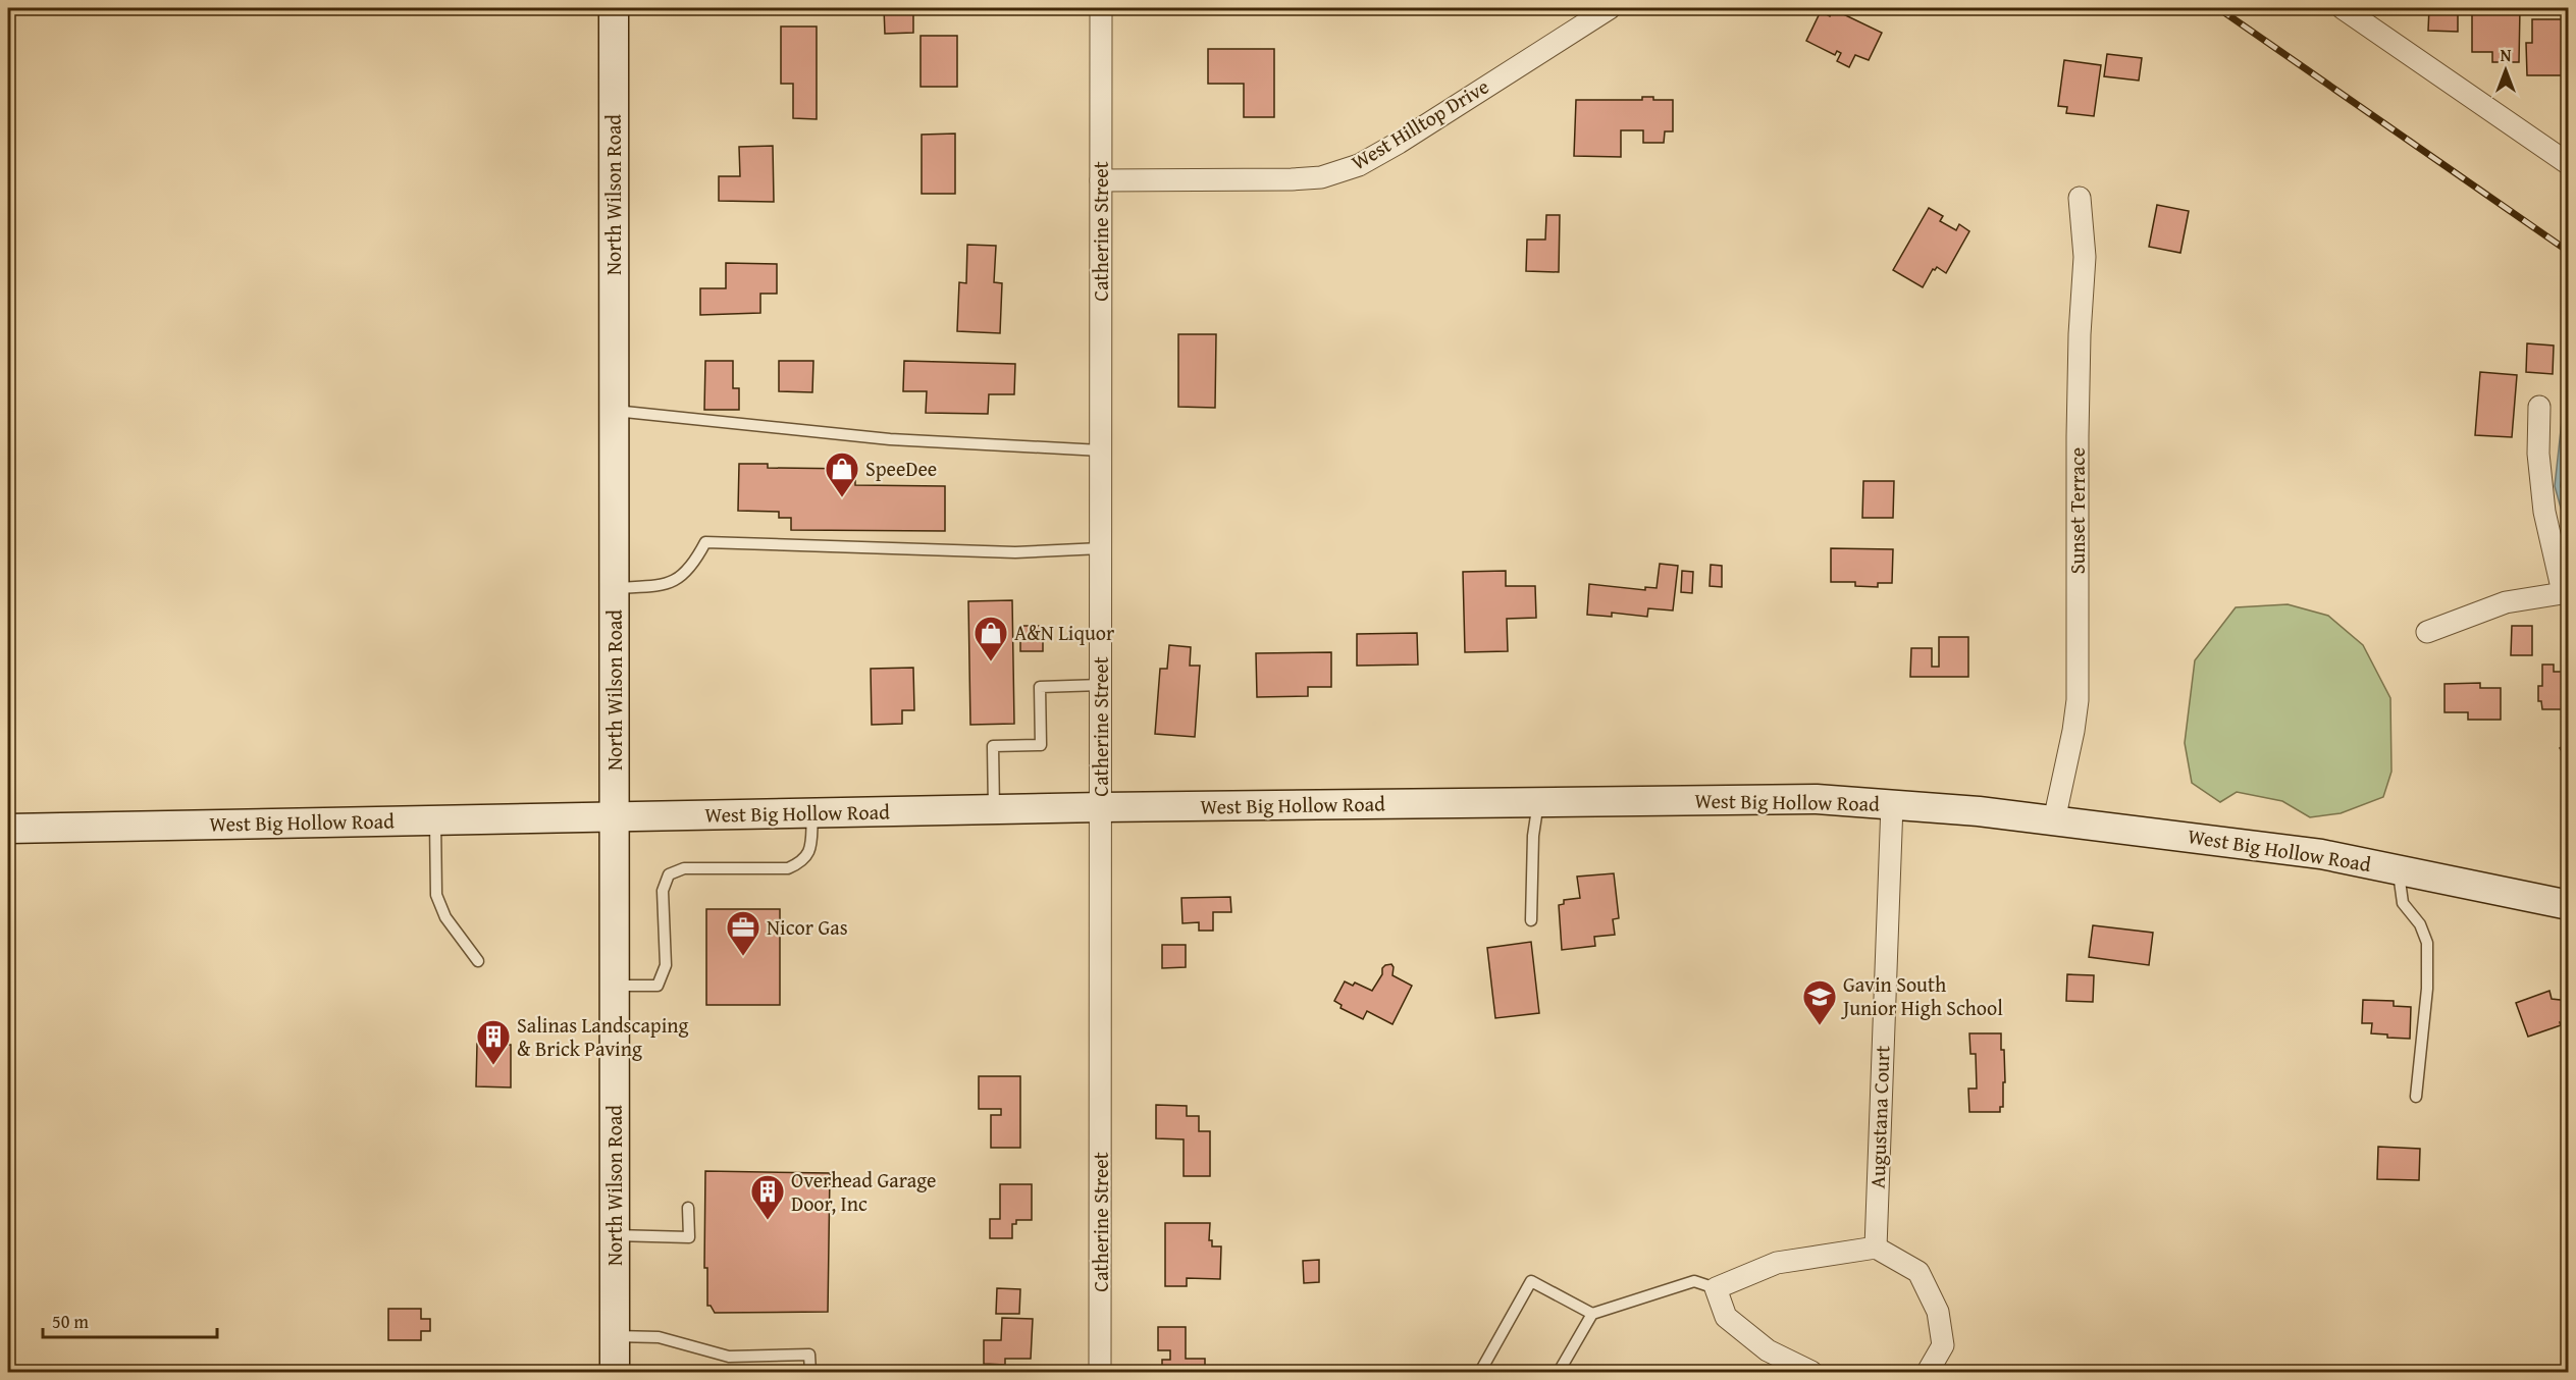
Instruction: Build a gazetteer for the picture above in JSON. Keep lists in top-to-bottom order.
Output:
{
  "streets": {
    "main road": ["North Wilson Road", "West Big Hollow Road"],
    "street": [
      "West Hilltop Drive",
      "Catherine Street",
      "Sunset Terrace",
      "Augustana Court"
    ]
  },
  "crossings": [
    ["West Hilltop Drive", "Catherine Street"],
    ["North Wilson Road", "West Big Hollow Road"],
    ["Catherine Street", "West Big Hollow Road"],
    ["Sunset Terrace", "West Big Hollow Road"],
    ["West Big Hollow Road", "Augustana Court"]
  ],
  "places": {
    "shop": ["SpeeDee", "A&N Liquor"],
    "office": ["Nicor Gas"],
    "school or university": ["Gavin South Junior High School"],
    "building": ["Salinas Landscaping & Brick Paving", "Overhead Garage Door, Inc"]
  },
  "scale_bar": "50 m",
  "north": "top"
}
